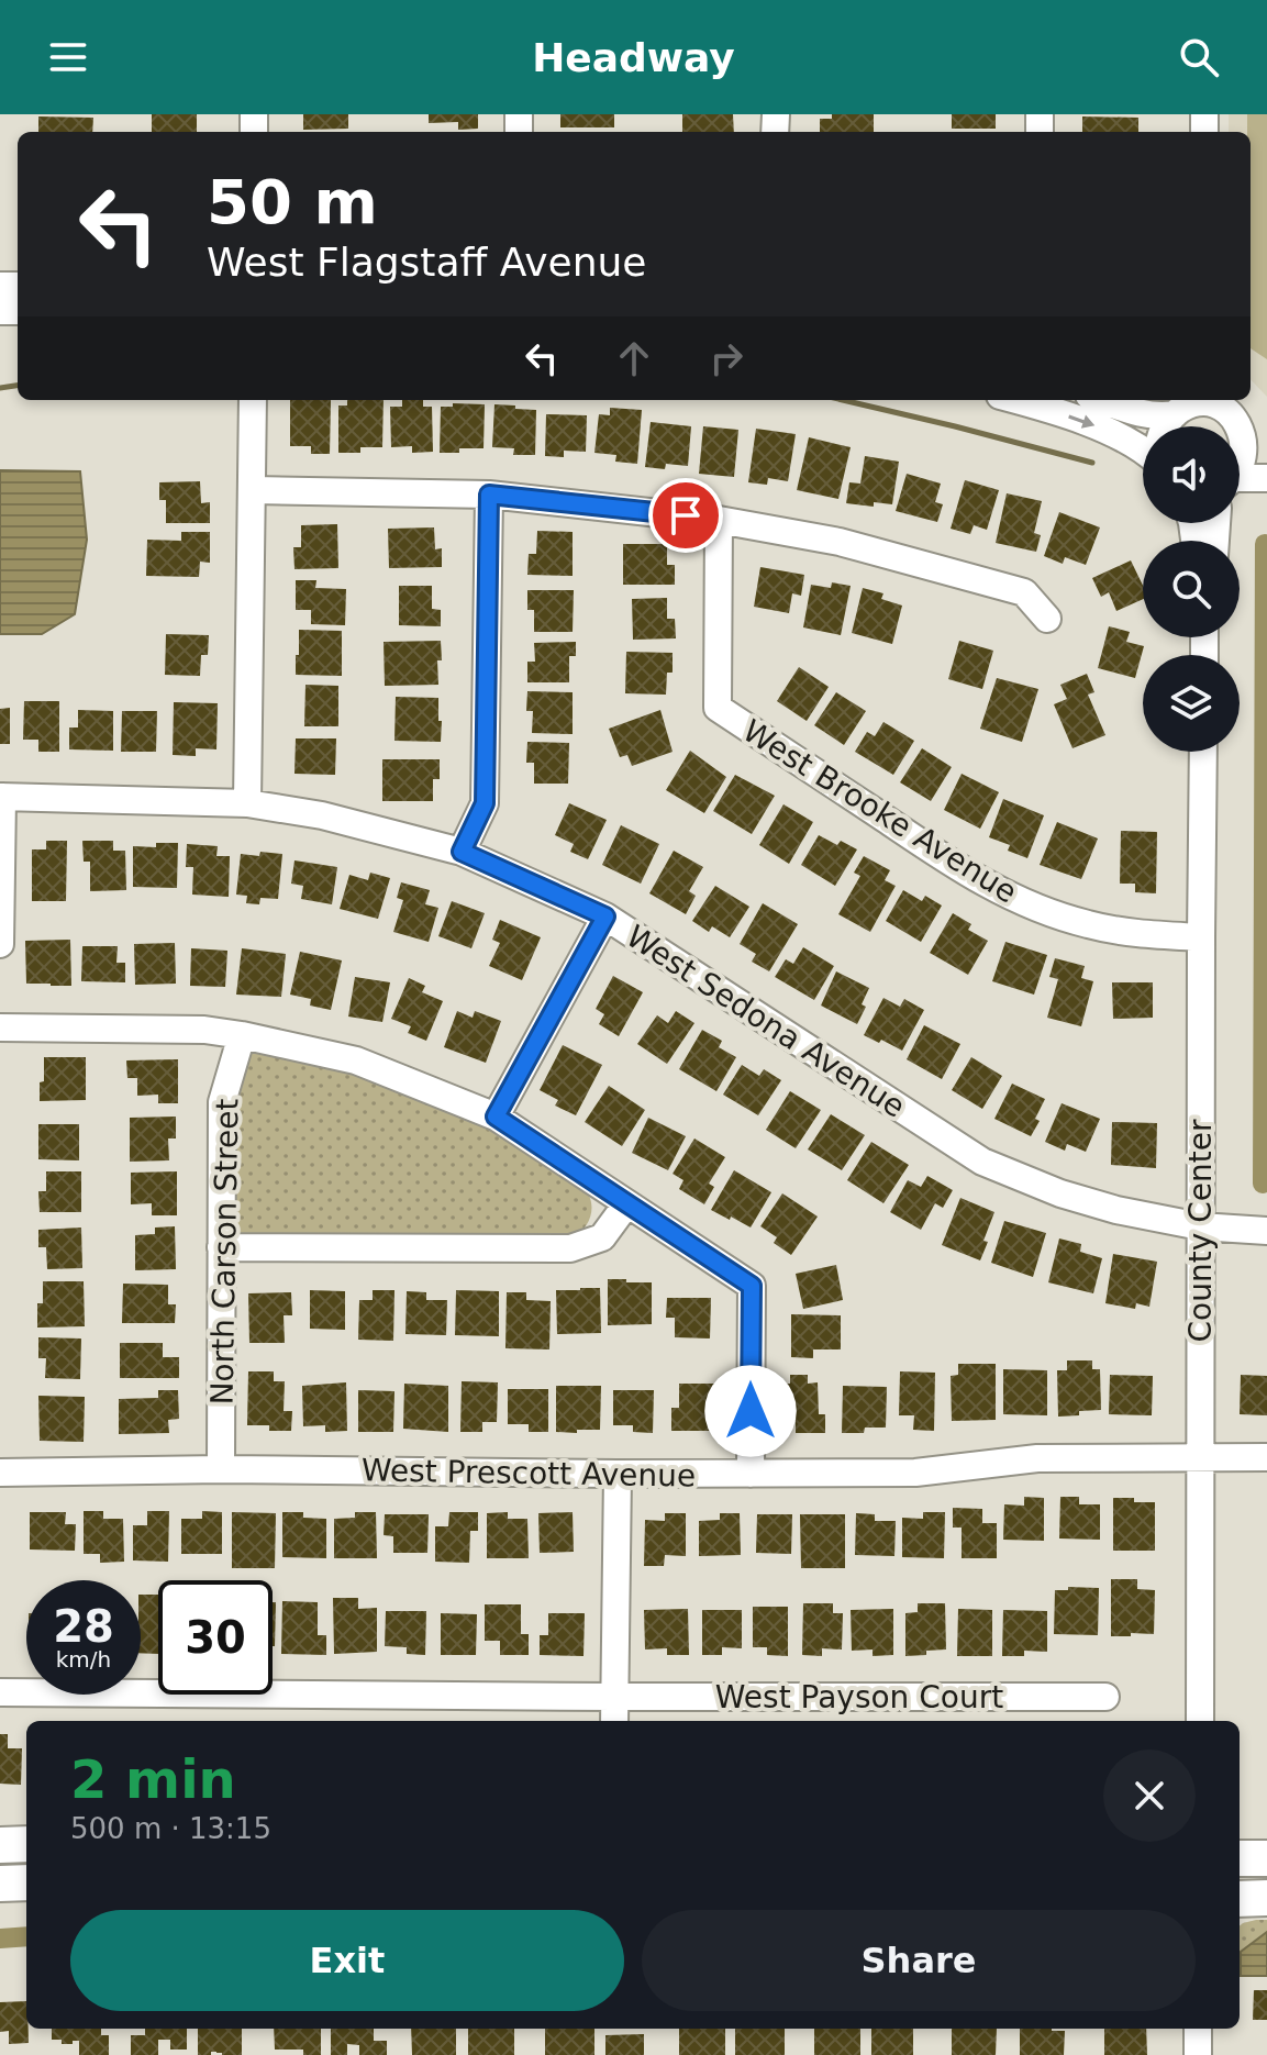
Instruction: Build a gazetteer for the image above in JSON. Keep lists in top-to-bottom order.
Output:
{
  "streets": {
    "street": [
      "West Brooke Avenue",
      "West Sedona Avenue",
      "County Center",
      "North Carson Street",
      "West Prescott Avenue",
      "West Payson Court"
    ]
  },
  "crossings": [
    ["West Brooke Avenue", "County Center"],
    ["West Sedona Avenue", "County Center"],
    ["County Center", "West Prescott Avenue"],
    ["North Carson Street", "West Prescott Avenue"]
  ],
  "page": {
    "header": "Headway",
    "turn": ["50 m", "West Flagstaff Avenue"],
    "speed": "28 km/h",
    "limit": "30",
    "heading": ["2 min", "500 m · 13:15"],
    "buttons": ["Exit", "Share"]
  }
}
